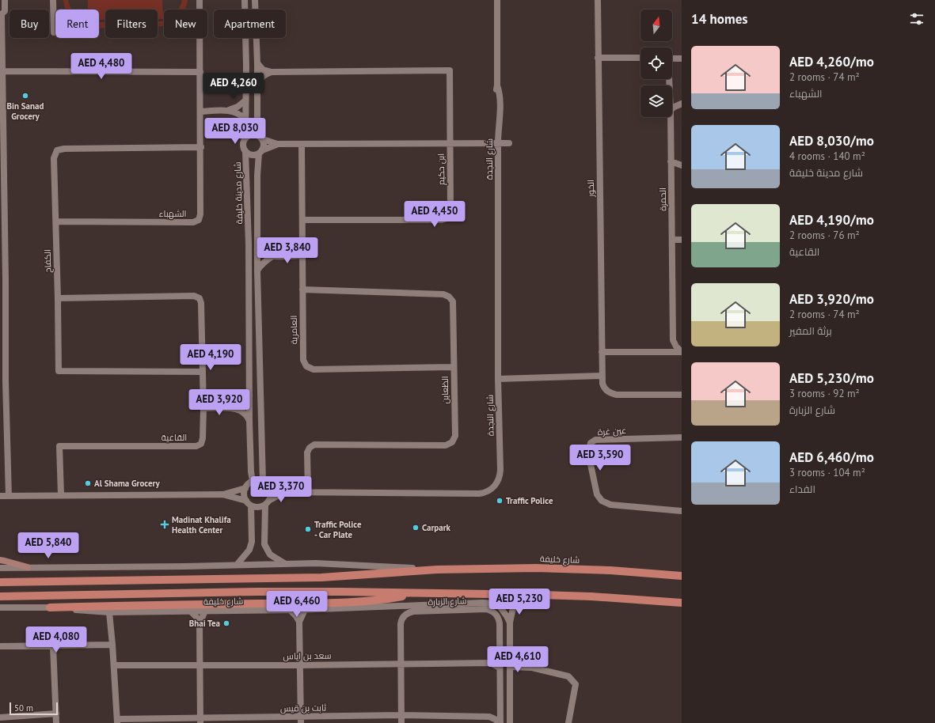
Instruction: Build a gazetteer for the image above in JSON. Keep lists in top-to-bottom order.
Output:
{
  "streets": {
    "main road": ["شارع خليفة"],
    "street": [
      "شارع النجدة",
      "ابن حكيم",
      "الخور",
      "شارع مدينة خليفة",
      "الحمرة",
      "الشهباء",
      "الكفاح",
      "العامرية",
      "الظعاين",
      "عين غرة",
      "القاعية",
      "شارع الزبارة",
      "سعد بن اياس",
      "ثابت بن قيس"
    ]
  },
  "crossings": [
    ["شارع النجدة", "شارع مدينة خليفة"],
    ["شارع النجدة", "الظعاين"],
    ["ابن حكيم", "العامرية"],
    ["الشهباء", "الكفاح"],
    ["الكفاح", "القاعية"],
    ["العامرية", "الظعاين"],
    ["شارع الزبارة", "سعد بن اياس"]
  ],
  "places": {
    "other": [
      "Bin Sanad Grocery",
      "Al Shama Grocery",
      "Traffic Police",
      "Carpark",
      "Traffic Police - Car Plate",
      "Bhai Tea"
    ],
    "health": ["Madinat Khalifa Health Center"]
  },
  "scale_bar": "50 m",
  "north": "top",
  "page": {
    "heading": "14 homes",
    "chip": [
      "Buy",
      "Rent",
      "Filters",
      "New",
      "Apartment"
    ],
    "list": [
      {
        "name": "AED 4,260/mo",
        "note": "2 rooms · 74 m² · الشهباء"
      },
      {
        "name": "AED 8,030/mo",
        "note": "4 rooms · 140 m² · شارع مدينة خليفة"
      },
      {
        "name": "AED 4,190/mo",
        "note": "2 rooms · 76 m² · القاعية"
      },
      {
        "name": "AED 3,920/mo",
        "note": "2 rooms · 74 m² · برثة المفير"
      },
      {
        "name": "AED 5,230/mo",
        "note": "3 rooms · 92 m² · شارع الزبارة"
      },
      {
        "name": "AED 6,460/mo",
        "note": "3 rooms · 104 m² · الفداء"
      }
    ],
    "price": [
      "AED 4,480",
      "AED 4,260",
      "AED 8,030",
      "AED 4,450",
      "AED 3,840",
      "AED 4,190",
      "AED 3,920",
      "AED 3,590",
      "AED 3,370",
      "AED 5,840",
      "AED 5,230",
      "AED 6,460",
      "AED 4,080",
      "AED 4,610"
    ],
    "scale": "50 m"
  }
}
